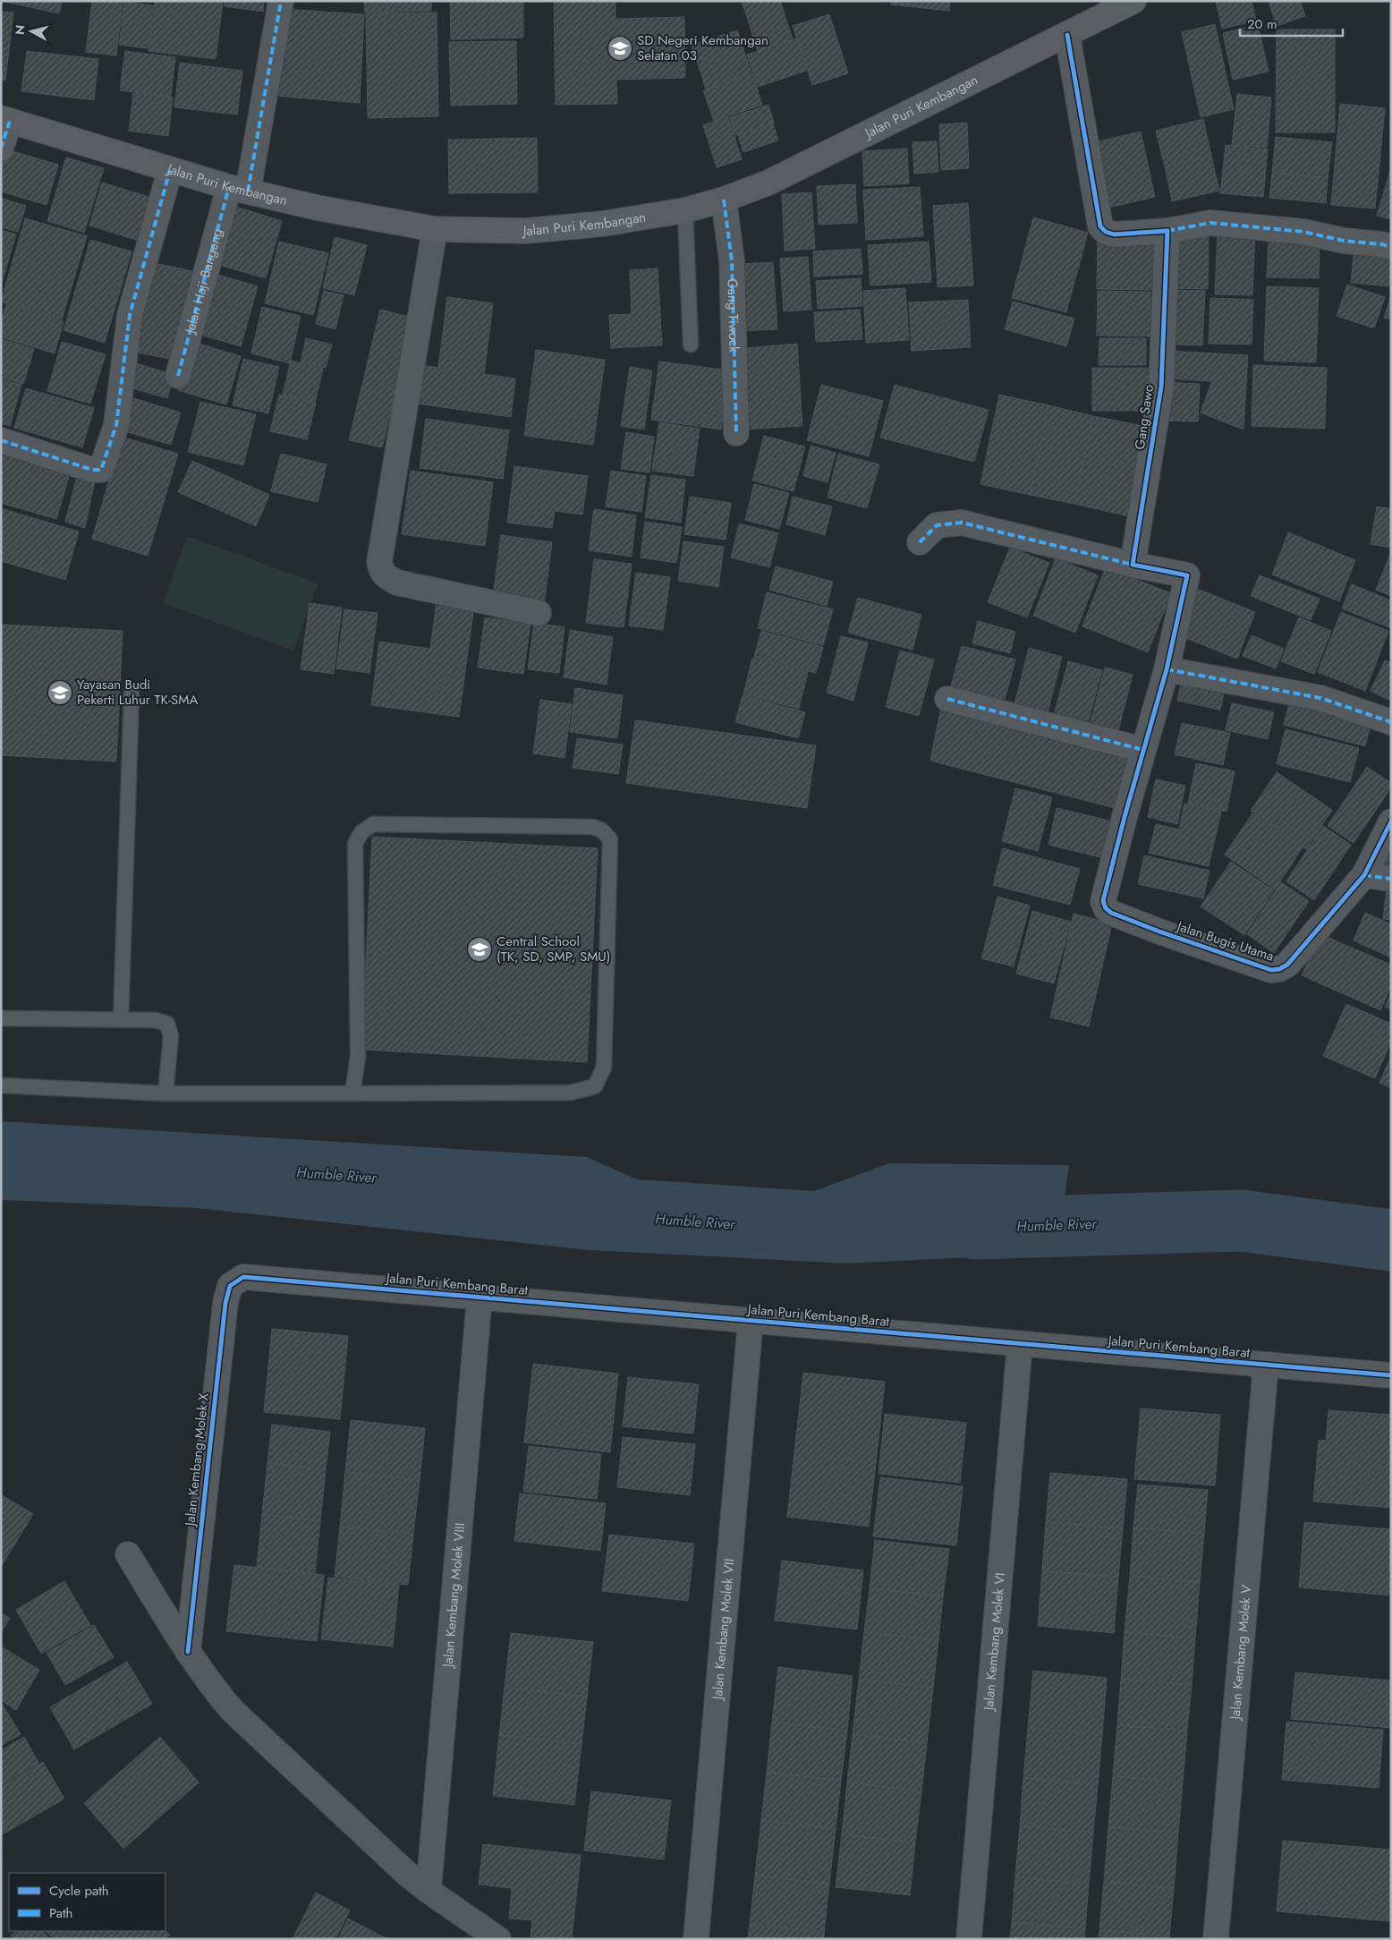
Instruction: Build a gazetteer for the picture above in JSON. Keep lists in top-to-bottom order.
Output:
{
  "streets": {
    "main road": ["Jalan Puri Kembangan"],
    "street": [
      "Jalan Haji Bangeng",
      "Gang Tiwock",
      "Gang Sawo",
      "Jalan Bugis Utama",
      "Jalan Puri Kembang Barat",
      "Jalan Kembang Molek X",
      "Jalan Kembang Molek VIII",
      "Jalan Kembang Molek VII",
      "Jalan Kembang Molek VI",
      "Jalan Kembang Molek V"
    ]
  },
  "crossings": [
    ["Jalan Puri Kembangan", "Jalan Haji Bangeng"],
    ["Jalan Puri Kembangan", "Gang Tiwock"],
    ["Jalan Puri Kembang Barat", "Jalan Kembang Molek X"],
    ["Jalan Puri Kembang Barat", "Jalan Kembang Molek VIII"],
    ["Jalan Puri Kembang Barat", "Jalan Kembang Molek VII"],
    ["Jalan Puri Kembang Barat", "Jalan Kembang Molek VI"],
    ["Jalan Puri Kembang Barat", "Jalan Kembang Molek V"]
  ],
  "water": ["Humble River"],
  "places": {
    "school or university": ["SD Negeri Kembangan Selatan 03", "Yayasan Budi Pekerti Luhur TK-SMA", "Central School (TK, SD, SMP, SMU)"]
  },
  "legend": ["Cycle path", "Path"],
  "scale_bar": "20 m",
  "north": "left"
}
